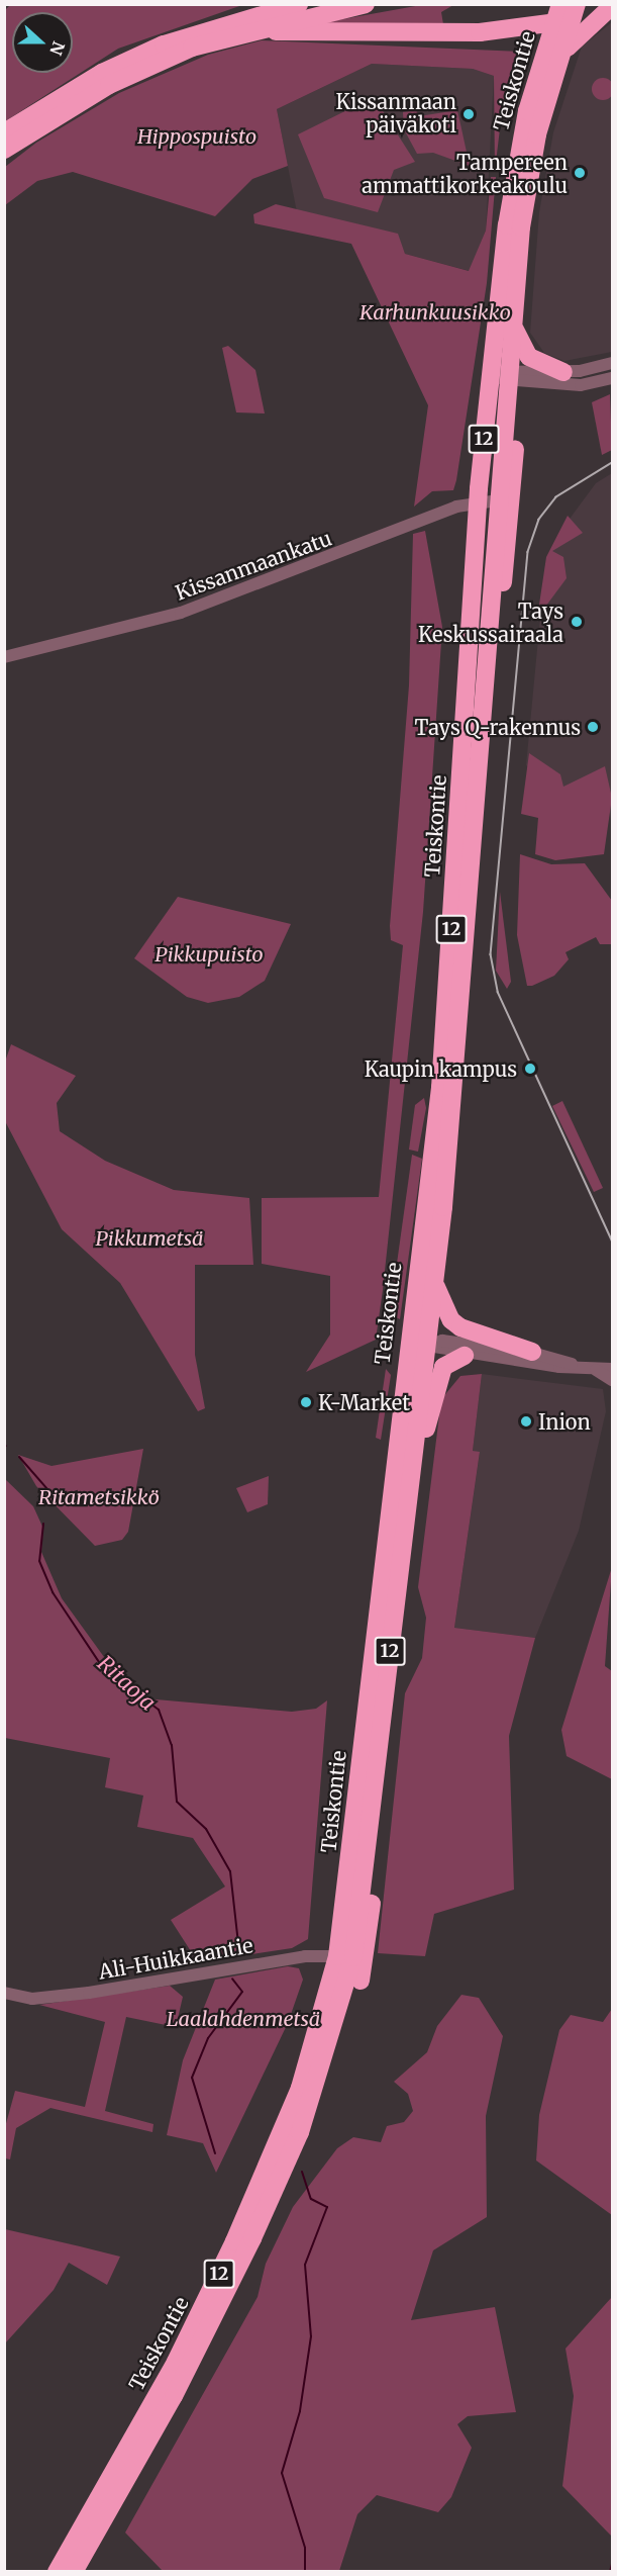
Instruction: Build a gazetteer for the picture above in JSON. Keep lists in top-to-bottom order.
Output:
{
  "streets": {
    "highway": ["Teiskontie", "12"],
    "street": ["Kissanmaankatu", "Ali-Huikkaantie"]
  },
  "crossings": [
    ["Teiskontie", "12"],
    ["Teiskontie", "Kissanmaankatu"],
    ["Teiskontie", "Ali-Huikkaantie"]
  ],
  "water": ["Ritaoja"],
  "parks": [
    "Hippospuisto",
    "Karhunkuusikko",
    "Pikkupuisto",
    "Pikkumetsä",
    "Ritametsikkö",
    "Laalahdenmetsä"
  ],
  "places": [
    "Kissanmaan päiväkoti",
    "Tampereen ammattikorkeakoulu",
    "Tays Keskussairaala",
    "Tays Q-rakennus",
    "Kaupin kampus",
    "K-Market",
    "Inion"
  ],
  "north": "right"
}
